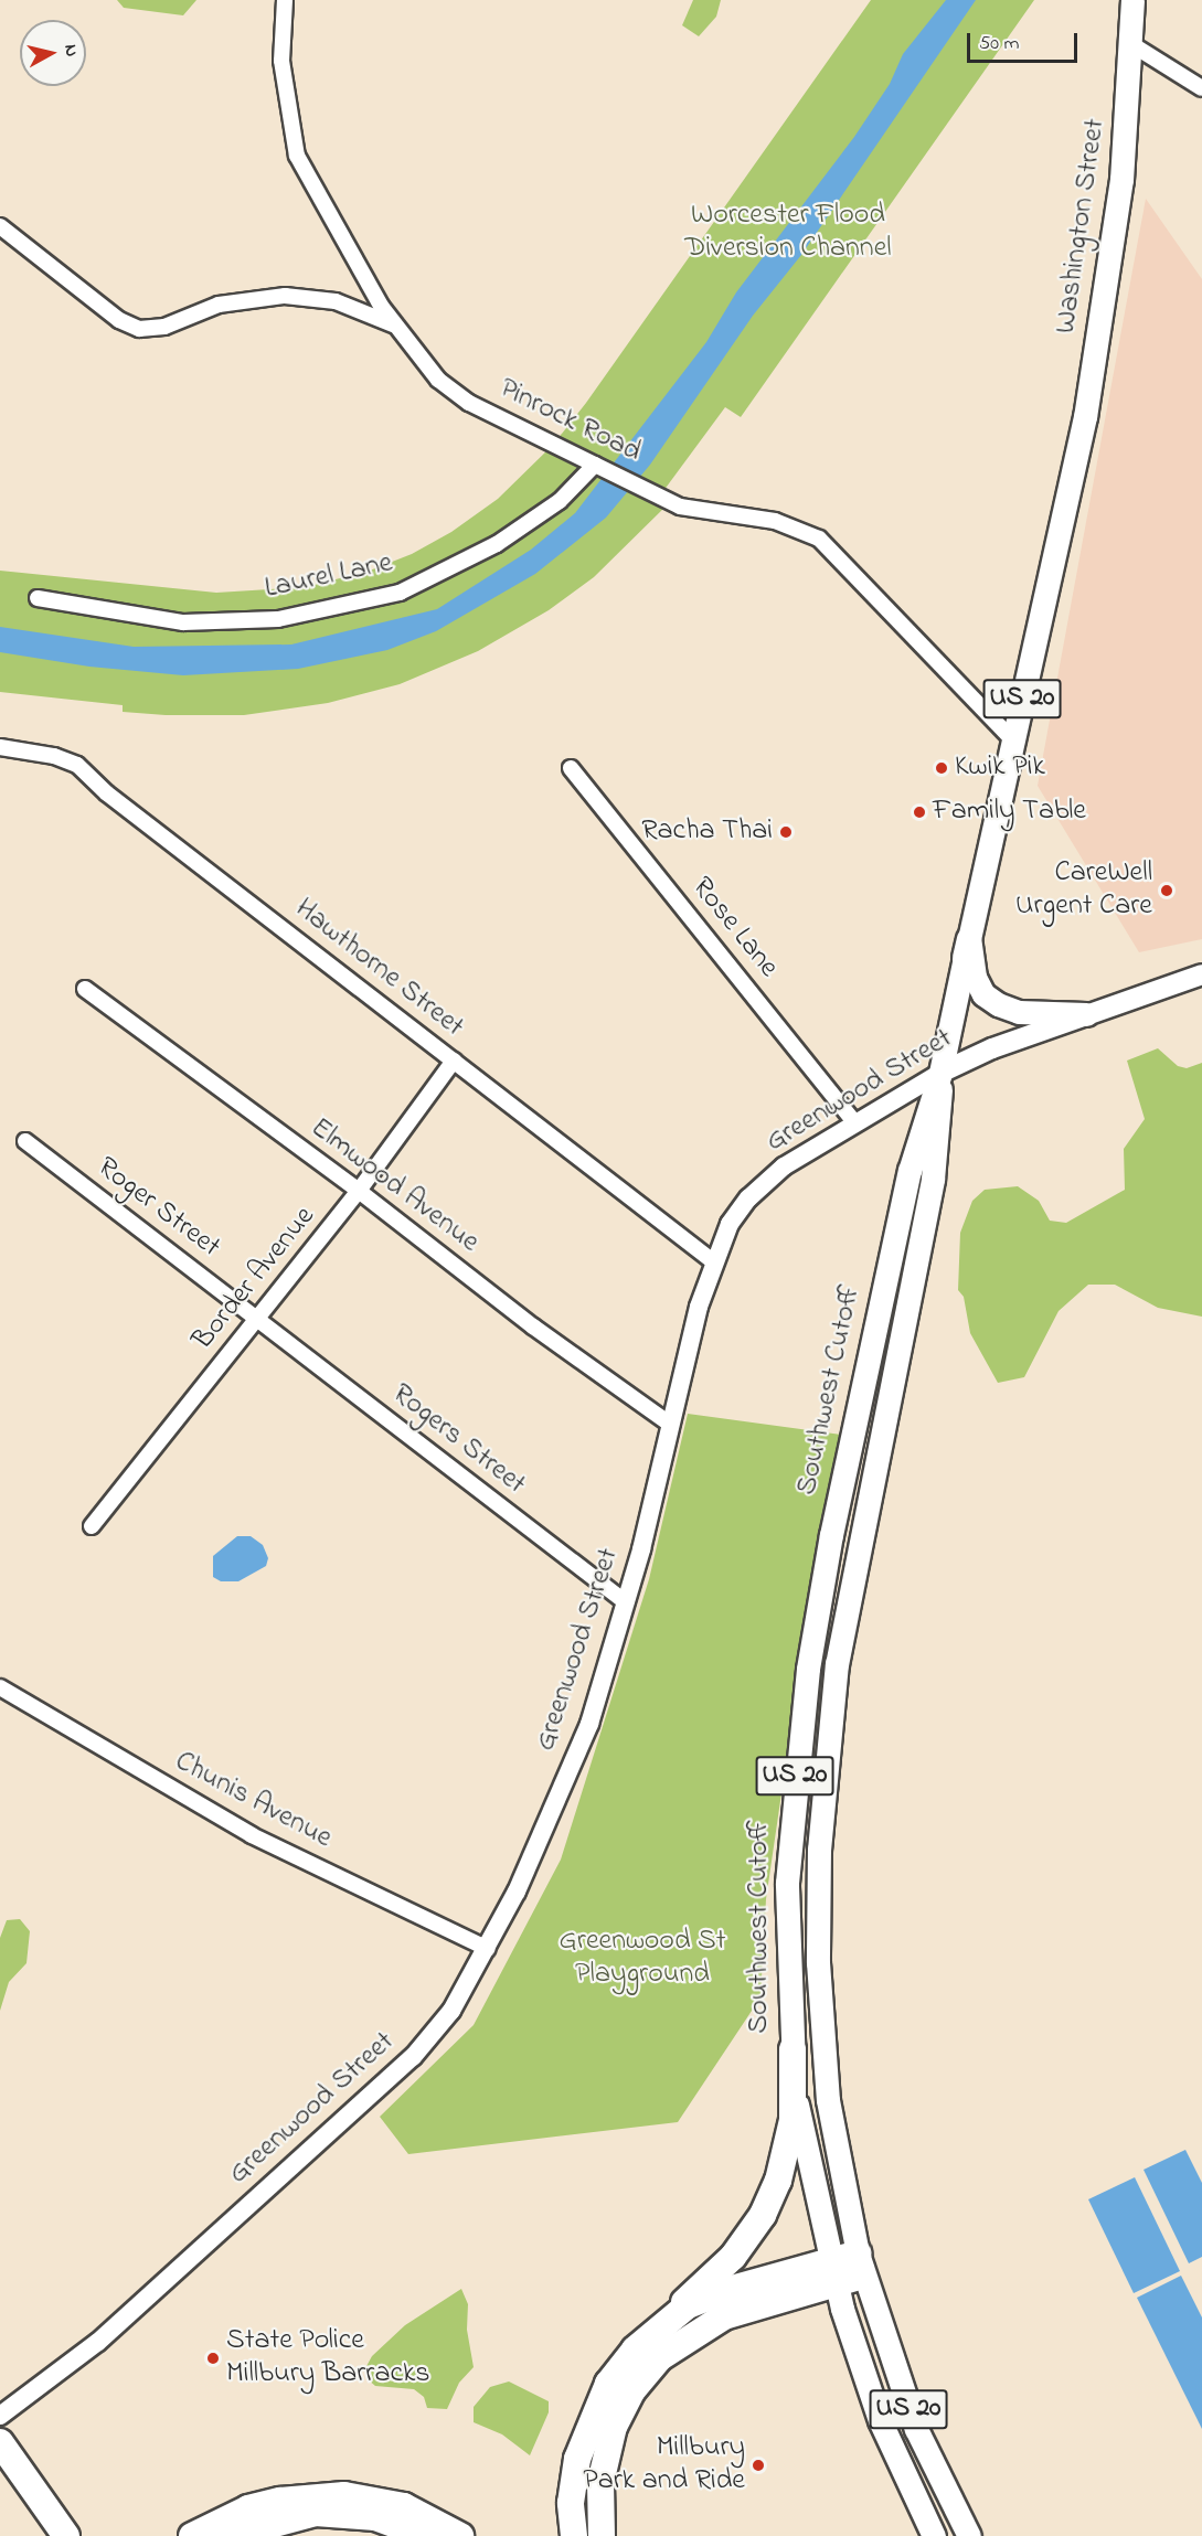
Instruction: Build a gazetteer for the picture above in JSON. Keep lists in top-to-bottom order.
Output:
{
  "streets": {
    "main road": [
      "Washington Street",
      "US 20",
      "Greenwood Street",
      "Southwest Cutoff"
    ],
    "street": [
      "Pinrock Road",
      "Laurel Lane",
      "Rose Lane",
      "Hawthorne Street",
      "Elmwood Avenue",
      "Roger Street",
      "Border Avenue",
      "Rogers Street",
      "Chunis Avenue"
    ]
  },
  "crossings": [
    ["Washington Street", "Southwest Cutoff"],
    ["Pinrock Road", "Laurel Lane"],
    ["Pinrock Road", "Southwest Cutoff"],
    ["Rose Lane", "Greenwood Street"],
    ["Hawthorne Street", "Greenwood Street"],
    ["Hawthorne Street", "Border Avenue"],
    ["Greenwood Street", "Elmwood Avenue"],
    ["Greenwood Street", "Southwest Cutoff"],
    ["Greenwood Street", "Rogers Street"],
    ["Greenwood Street", "Chunis Avenue"],
    ["Elmwood Avenue", "Border Avenue"],
    ["Roger Street", "Border Avenue"],
    ["Roger Street", "Rogers Street"],
    ["Border Avenue", "Rogers Street"]
  ],
  "parks": ["Worcester Flood Diversion Channel", "Greenwood St Playground"],
  "places": [
    "Kwik Pik",
    "Family Table",
    "Racha Thai",
    "CareWell Urgent Care",
    "State Police Millbury Barracks",
    "Millbury Park and Ride"
  ],
  "scale_bar": "50 m",
  "north": "right"
}
